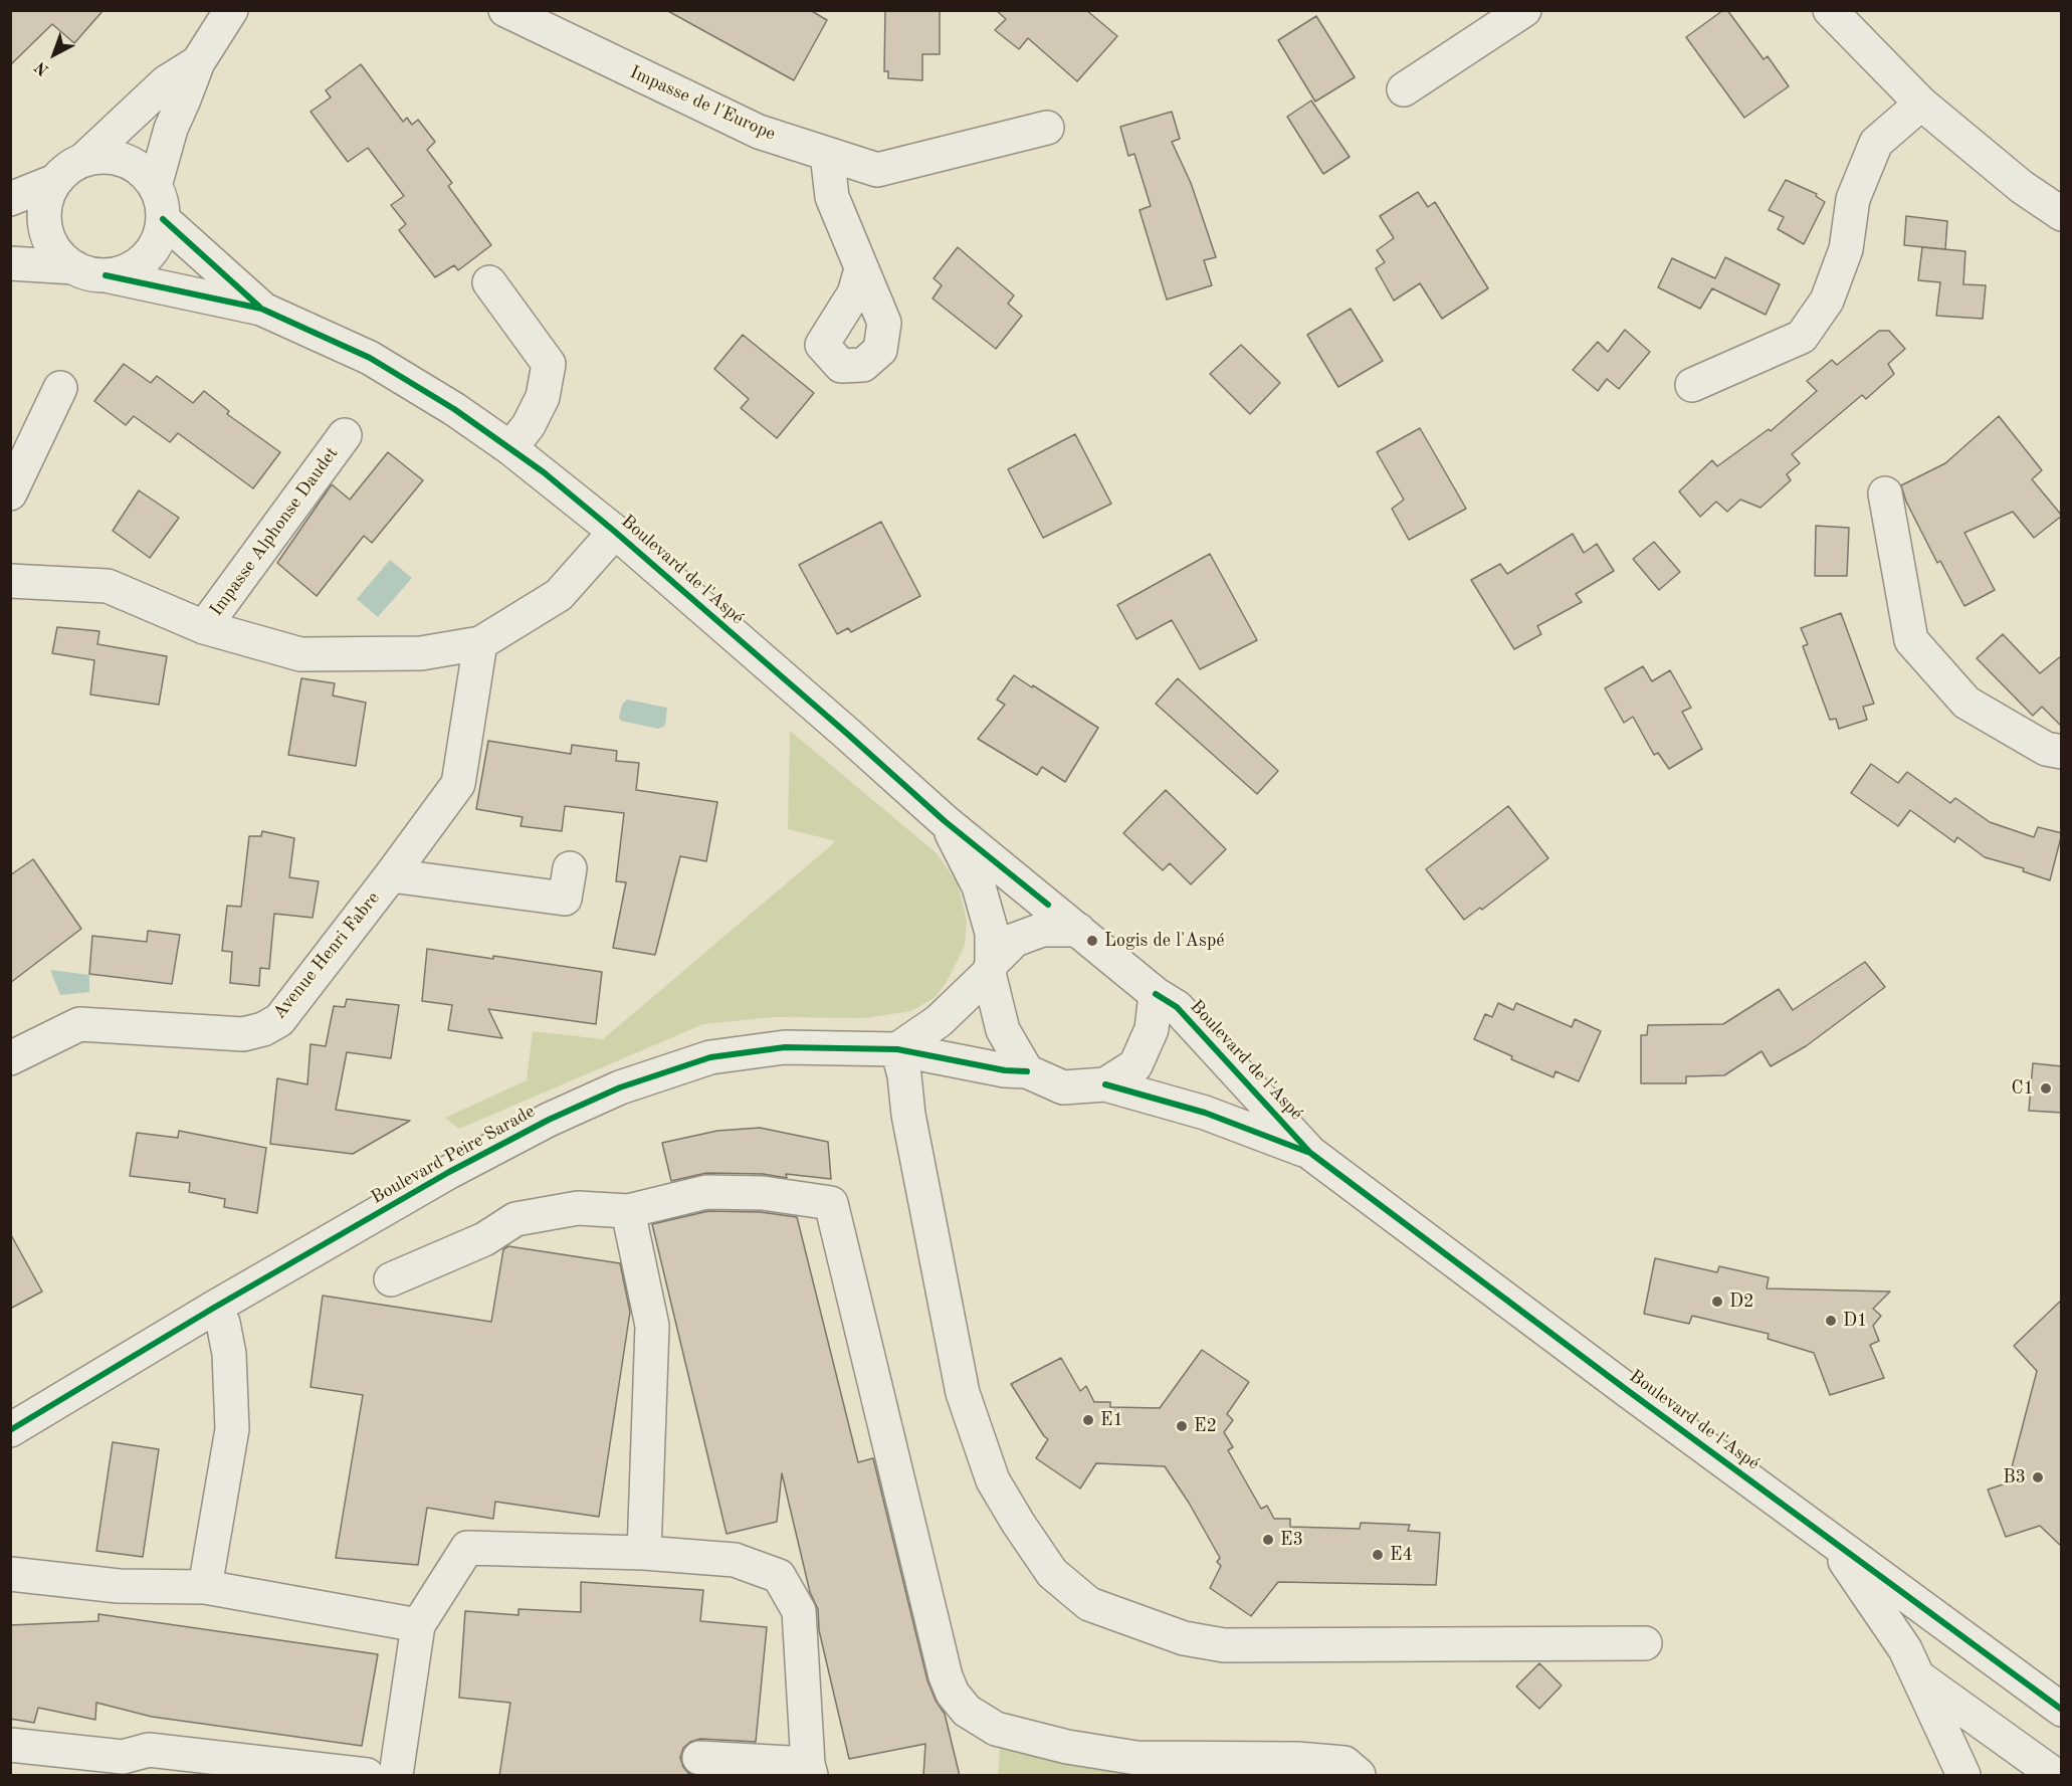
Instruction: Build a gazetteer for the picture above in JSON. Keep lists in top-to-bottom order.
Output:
{
  "streets": {
    "street": [
      "Impasse de l'Europe",
      "Impasse Alphonse Daudet",
      "Boulevard de l'Aspé",
      "Avenue Henri Fabre",
      "Boulevard Peire Sarade"
    ]
  },
  "crossings": [
    ["Boulevard de l'Aspé", "Boulevard Peire Sarade"]
  ],
  "places": [
    "Logis de l'Aspé",
    "C1",
    "D2",
    "D1",
    "E1",
    "E2",
    "B3",
    "E3",
    "E4"
  ],
  "north": "bottom left"
}
